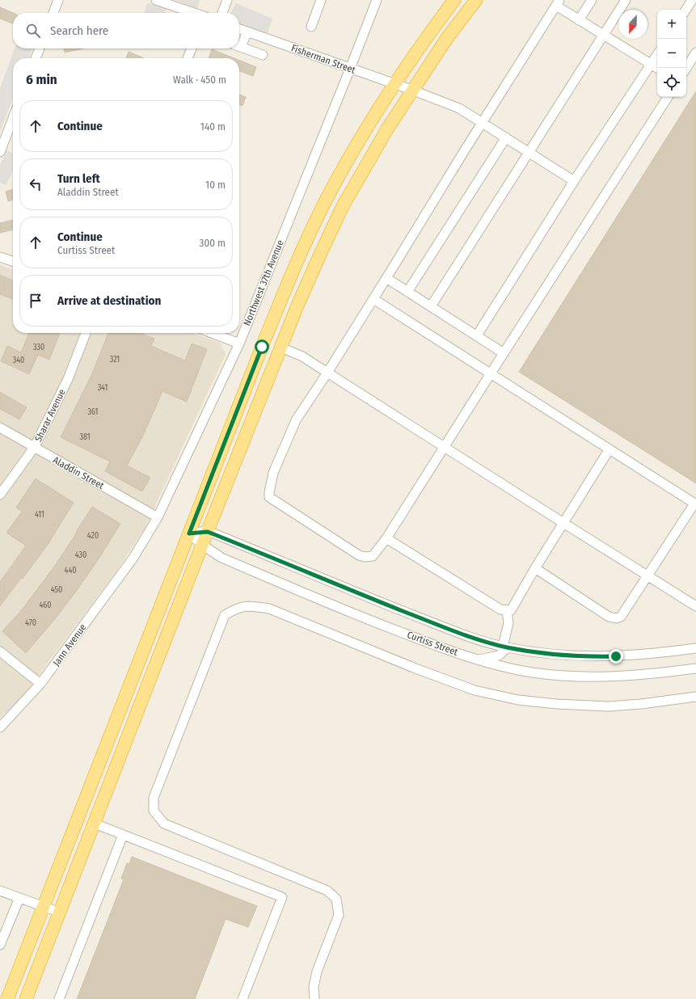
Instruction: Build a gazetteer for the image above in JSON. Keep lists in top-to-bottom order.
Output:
{
  "streets": {
    "street": [
      "Fisherman Street",
      "Northwest 37th Avenue",
      "Sharar Avenue",
      "Aladdin Street",
      "Curtiss Street",
      "Jann Avenue"
    ]
  },
  "crossings": [
    ["Fisherman Street", "Northwest 37th Avenue"],
    ["Northwest 37th Avenue", "Aladdin Street"],
    ["Northwest 37th Avenue", "Jann Avenue"],
    ["Sharar Avenue", "Aladdin Street"]
  ],
  "house_numbers": [
    "330",
    "321",
    "340",
    "341",
    "361",
    "381",
    "411",
    "420",
    "430",
    "440",
    "450",
    "460",
    "470"
  ],
  "north": "bottom",
  "page": {
    "map_buttons": ["+", "−"],
    "search": "Search here",
    "heading": ["6 min", "Walk · 450 m"],
    "list": [
      ["Continue", "140 m"],
      ["Turn left", "Aladdin Street", "10 m"],
      ["Continue", "Curtiss Street", "300 m"],
      "Arrive at destination"
    ]
  }
}
